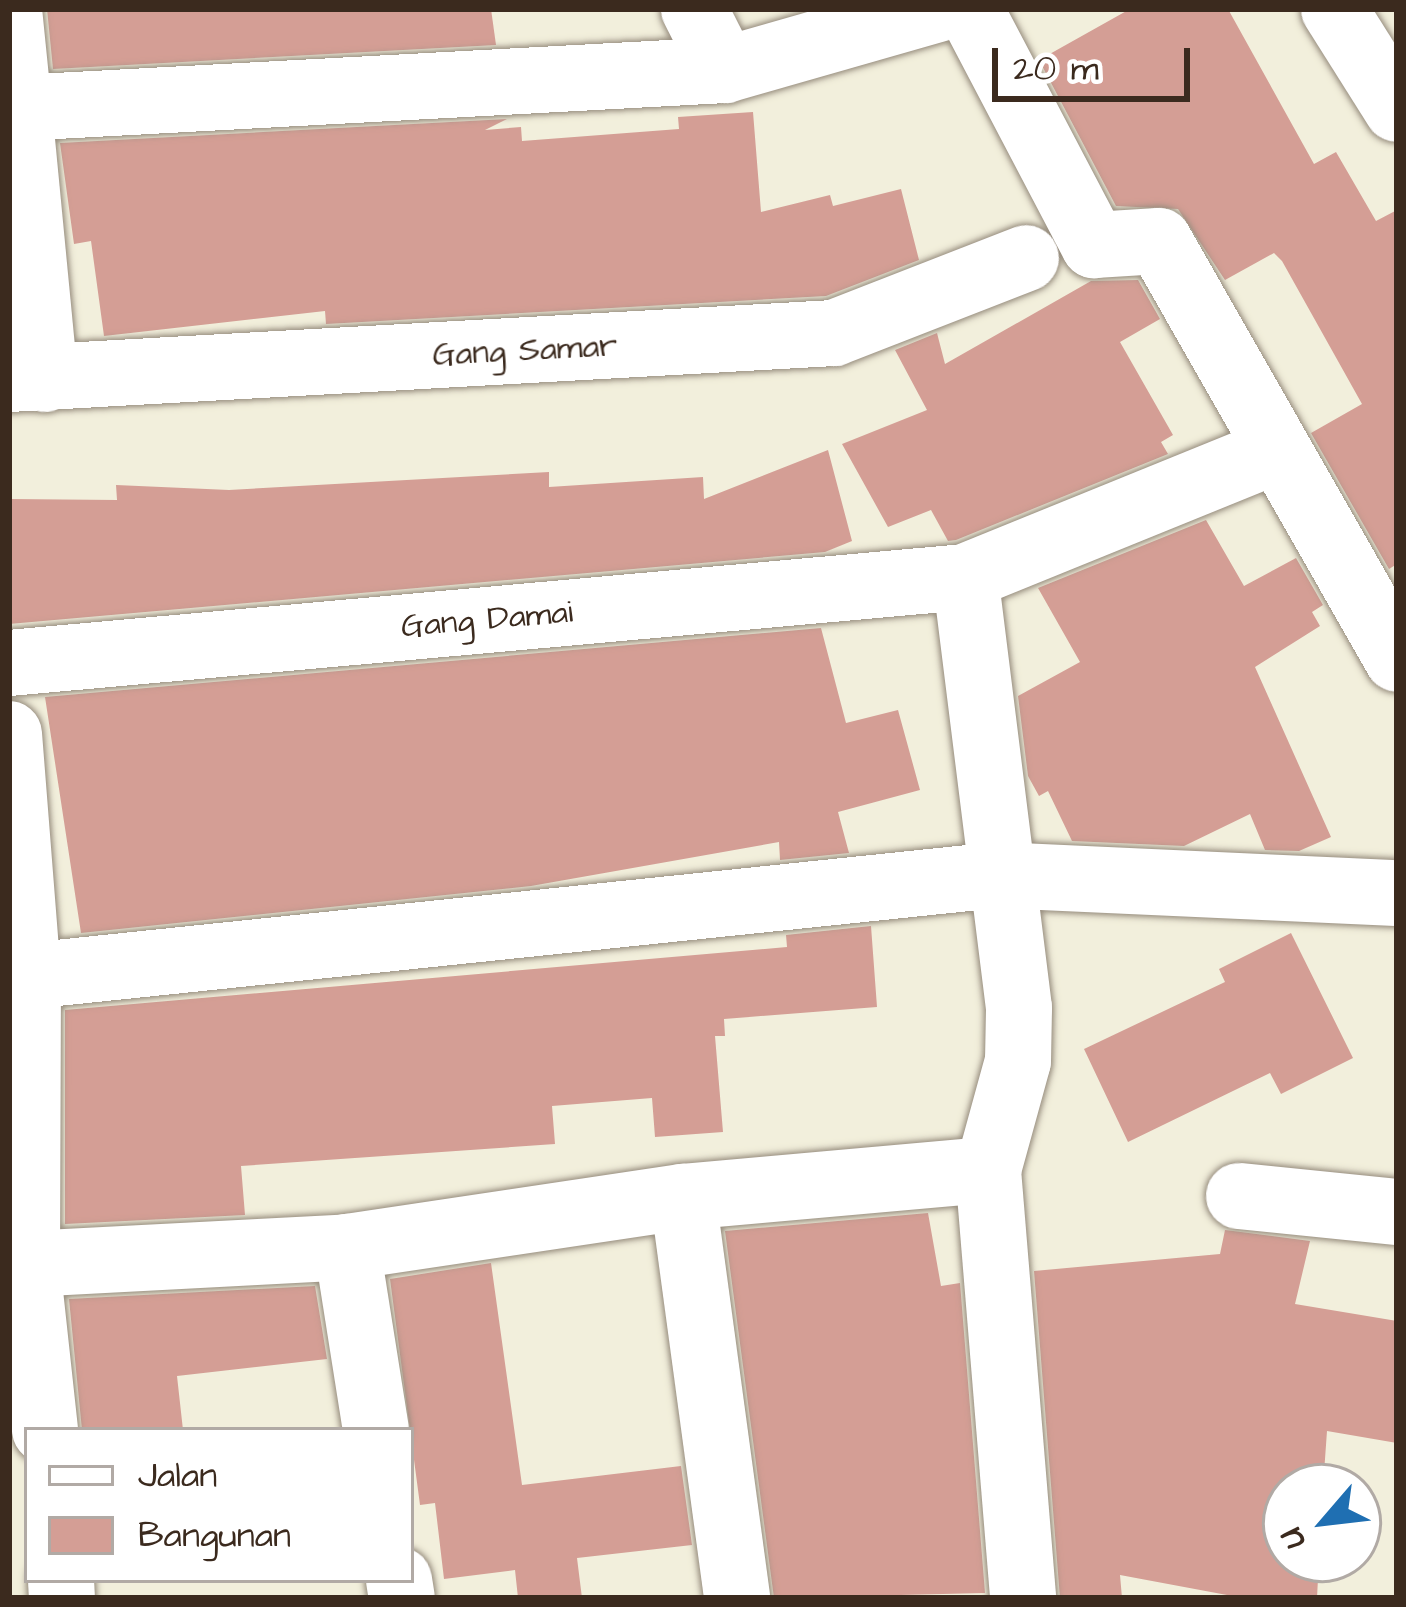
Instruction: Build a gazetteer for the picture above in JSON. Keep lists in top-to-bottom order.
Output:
{
  "streets": {
    "street": ["Gang Samar", "Gang Damai"]
  },
  "legend": ["Jalan", "Bangunan"],
  "scale_bar": "20 m",
  "north": "bottom left"
}
